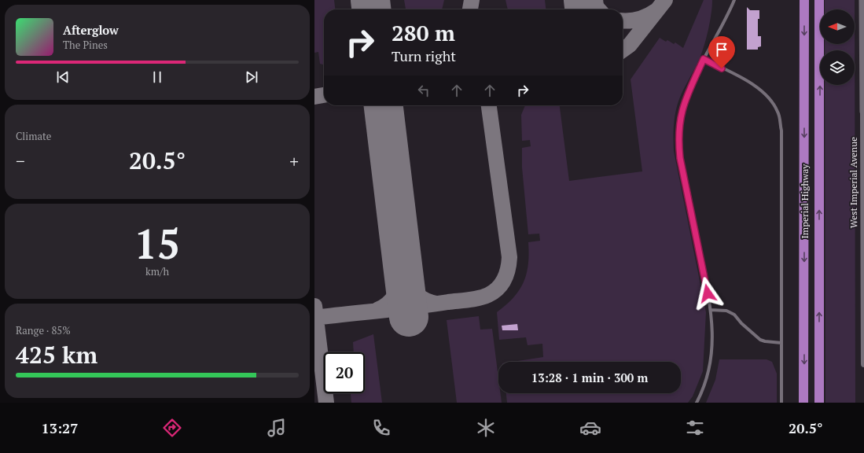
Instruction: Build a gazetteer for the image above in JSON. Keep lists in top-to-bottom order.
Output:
{
  "streets": {
    "main road": ["Imperial Highway"],
    "street": ["West Imperial Avenue"]
  },
  "north": "left",
  "page": {
    "turn": ["280 m", "Turn right"],
    "song": ["Afterglow", "The Pines"],
    "tile": [
      "Climate",
      ["15", "km/h"],
      ["Range · 85%", "425 km"]
    ],
    "heat": ["−", "20.5°", "+"],
    "limit": "20",
    "trip": "13:28 · 1 min · 300 m",
    "tabs": ["13:27", "20.5°"]
  }
}
